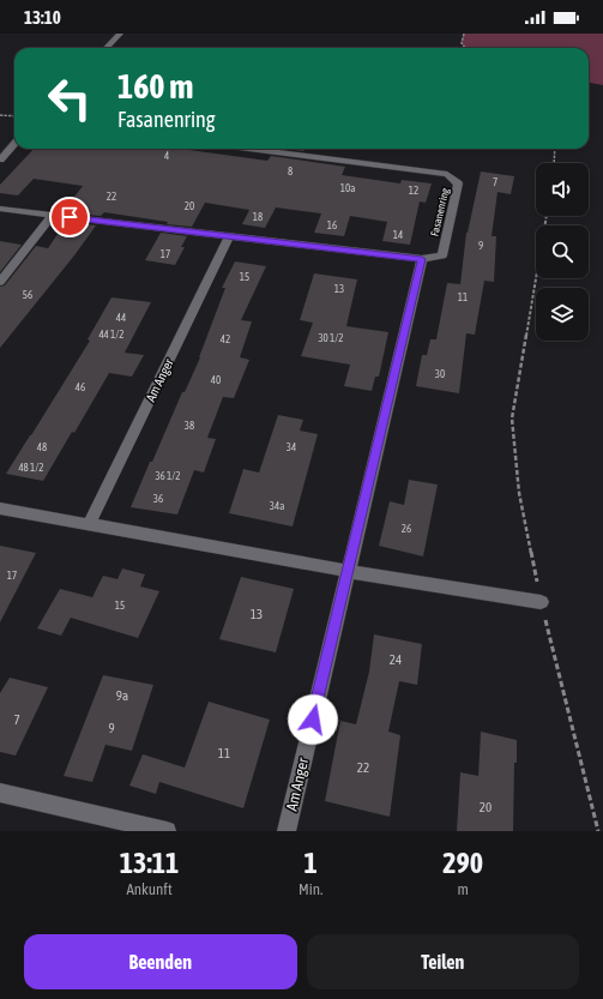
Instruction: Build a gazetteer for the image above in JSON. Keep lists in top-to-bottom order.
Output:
{
  "streets": {
    "street": ["Fasanenring", "Am Anger"]
  },
  "crossings": [
    ["Fasanenring", "Am Anger"]
  ],
  "house_numbers": [
    "4",
    "8",
    "7",
    "10a",
    "12",
    "22",
    "20",
    "18",
    "16",
    "14",
    "9",
    "17",
    "15",
    "13",
    "56",
    "11",
    "44",
    "44 1/2",
    "30 1/2",
    "42",
    "30",
    "40",
    "46",
    "38",
    "48",
    "34",
    "48 1/2",
    "36 1/2",
    "36",
    "34a",
    "26",
    "17",
    "15",
    "13",
    "24",
    "9a",
    "7",
    "9",
    "11",
    "22",
    "20"
  ],
  "page": {
    "status": "13:10",
    "turn": ["160 m", "Fasanenring"],
    "eta": [
      "13:11",
      "Ankunft",
      "1",
      "Min.",
      "290",
      "m"
    ],
    "buttons": ["Beenden", "Teilen"]
  }
}
